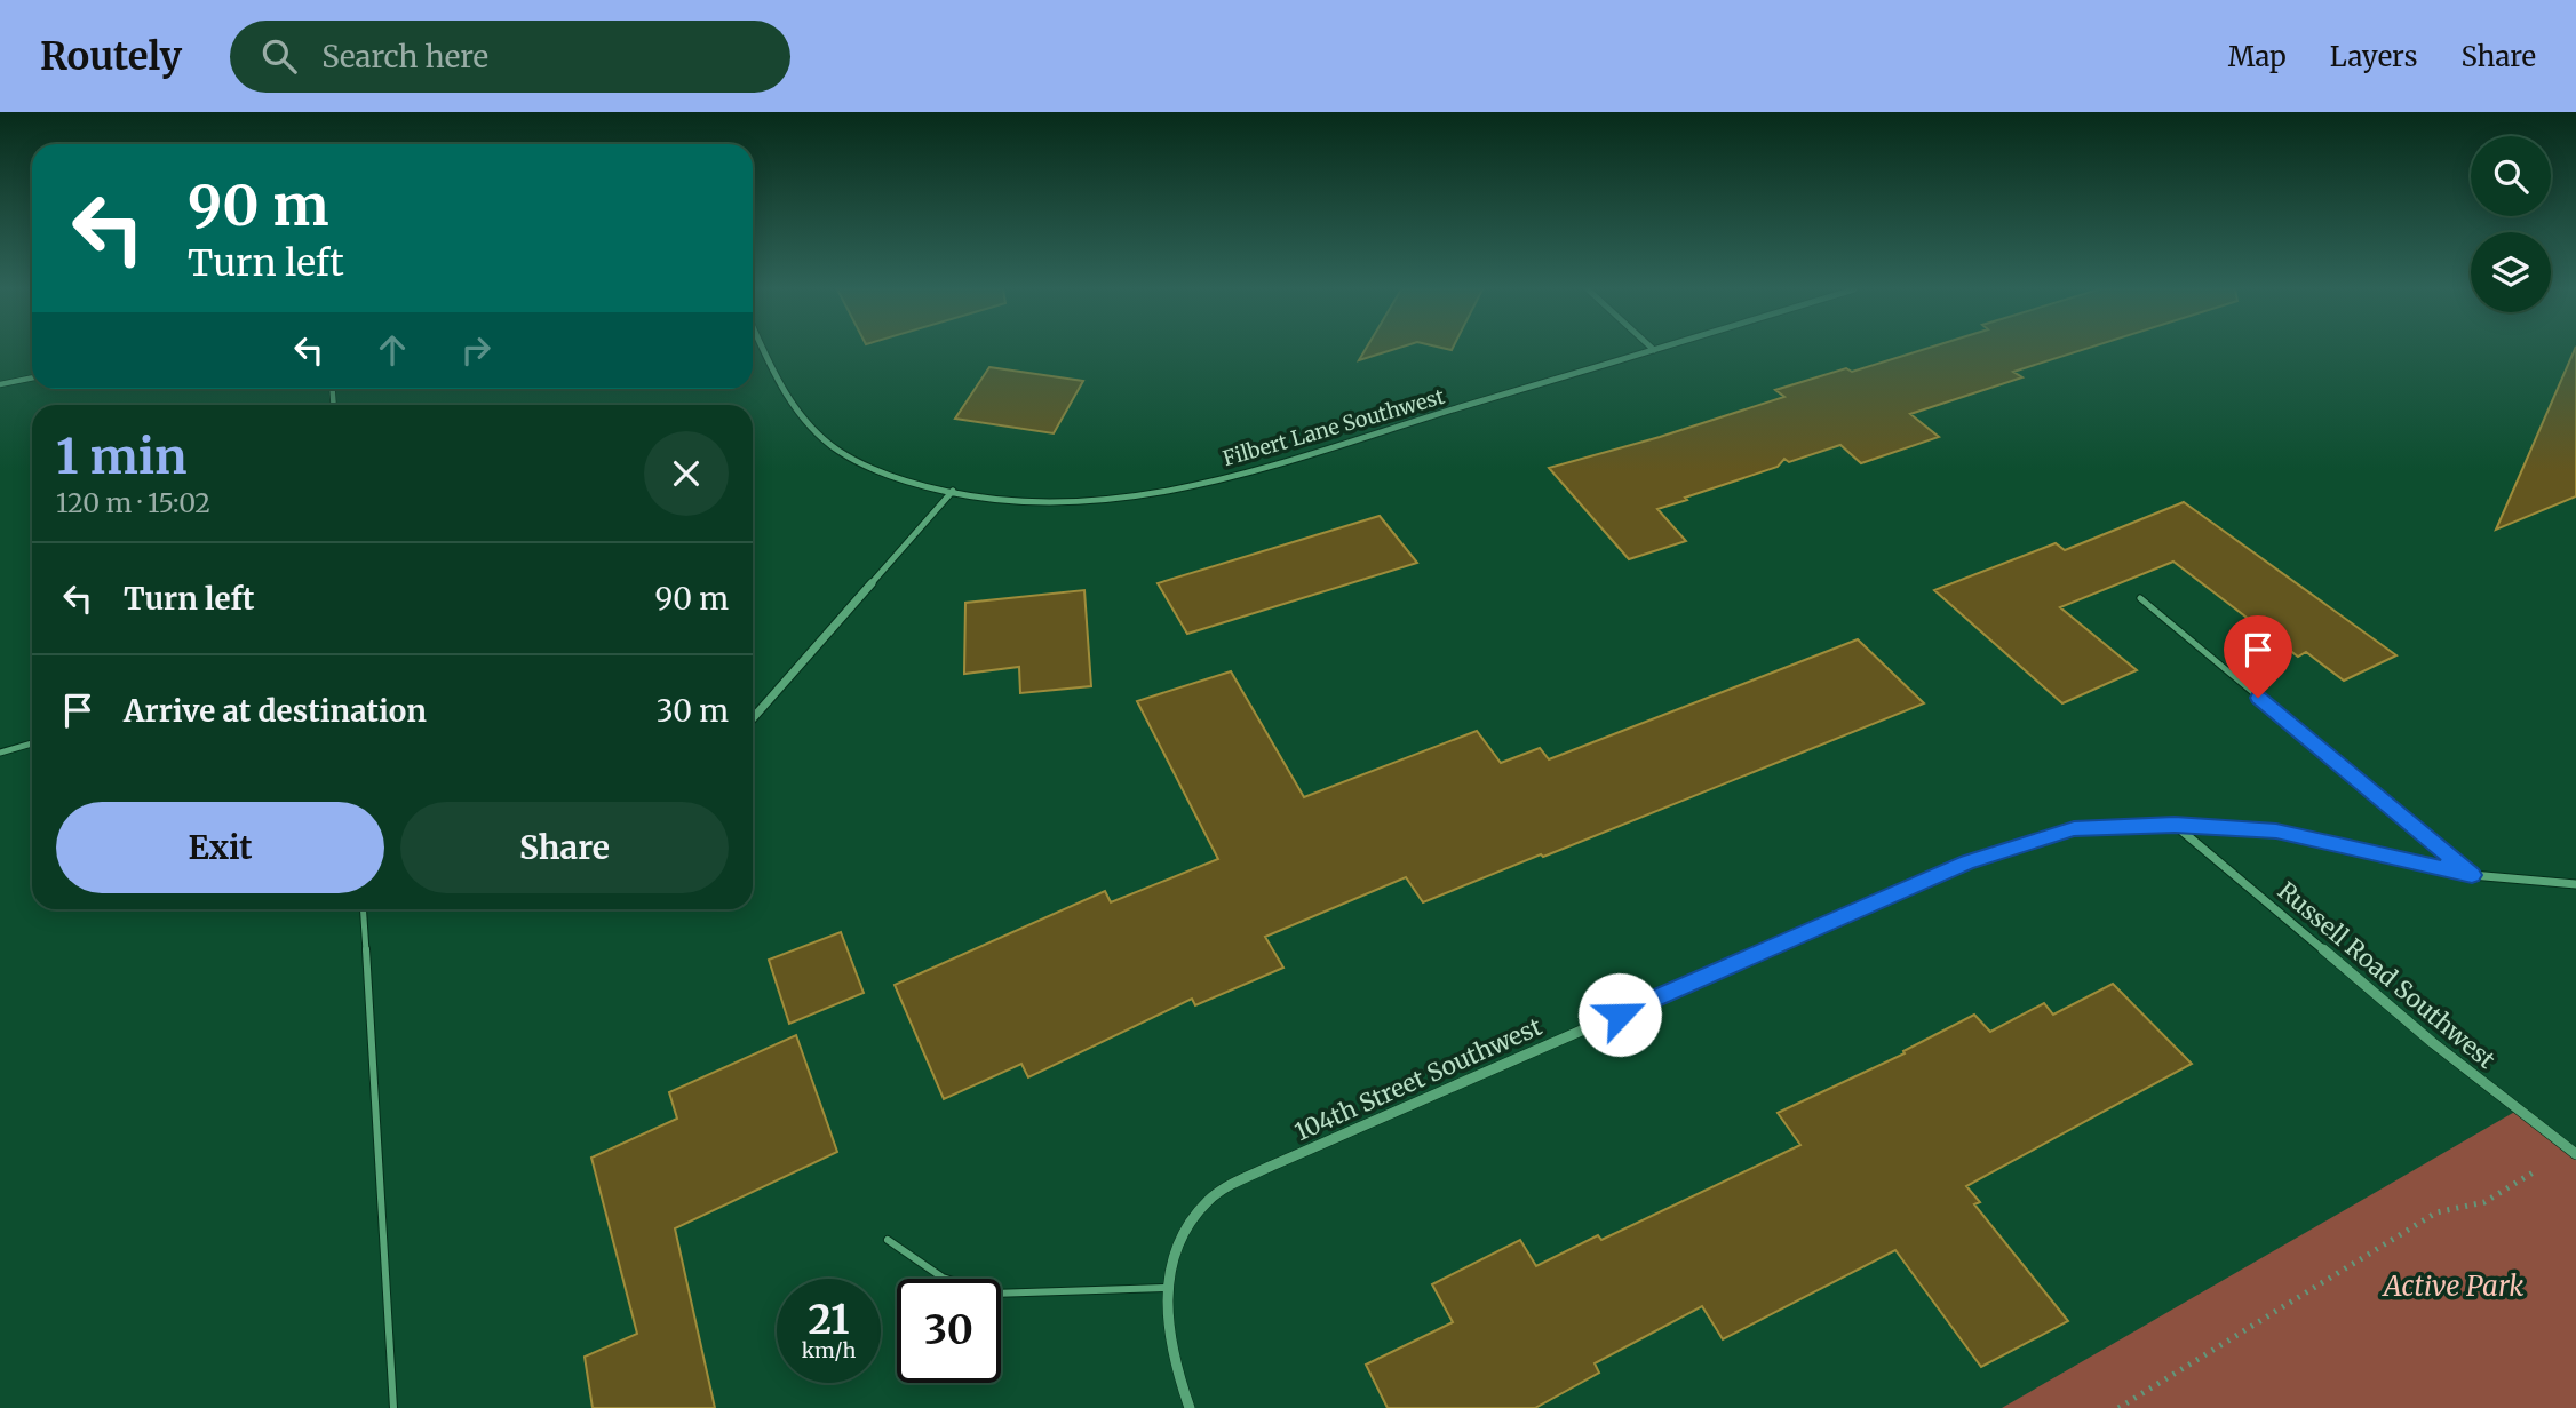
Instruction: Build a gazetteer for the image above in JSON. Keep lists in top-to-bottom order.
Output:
{
  "streets": {
    "street": ["Filbert Lane Southwest", "Russell Road Southwest", "104th Street Southwest"]
  },
  "crossings": [
    ["Russell Road Southwest", "104th Street Southwest"]
  ],
  "parks": ["Active Park"],
  "page": {
    "header": "Routely",
    "search": "Search here",
    "nav": ["Map", "Layers", "Share"],
    "turn": ["90 m", "Turn left"],
    "heading": ["1 min", "120 m · 15:02"],
    "list": [
      {
        "name": "Turn left",
        "value": "90 m"
      },
      {
        "name": "Arrive at destination",
        "value": "30 m"
      }
    ],
    "buttons": ["Exit", "Share"],
    "speed": "21 km/h",
    "limit": "30"
  }
}
